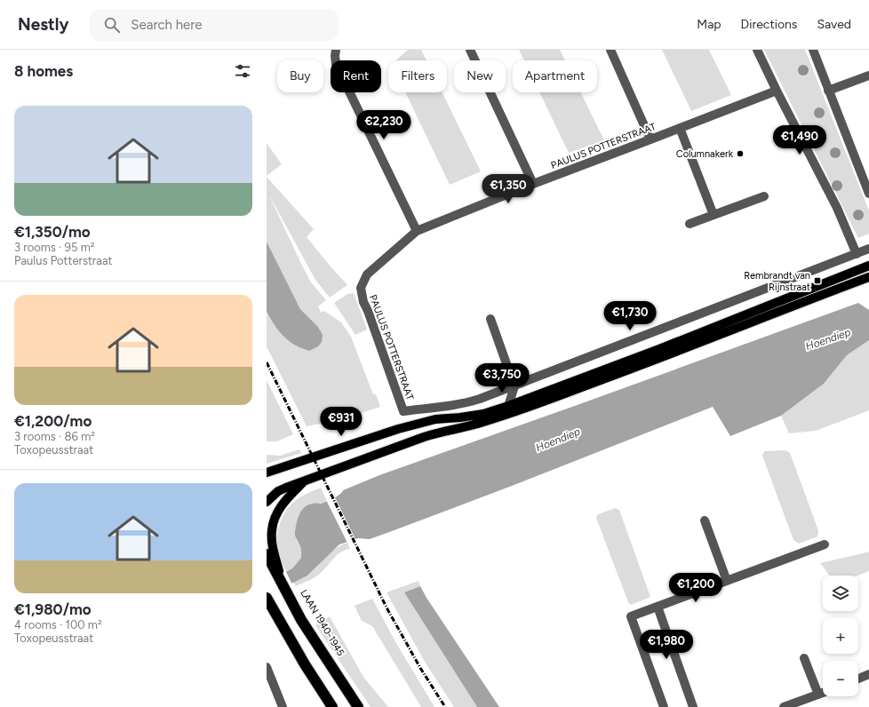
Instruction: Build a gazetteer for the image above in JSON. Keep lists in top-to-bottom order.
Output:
{
  "streets": {
    "highway": ["LAAN 1940-1945"],
    "street": ["PAULUS POTTERSTRAAT"]
  },
  "water": ["Hoendiep"],
  "places": {
    "other": ["Columnakerk"],
    "transit": ["Rembrandt van Rijnstraat"]
  },
  "page": {
    "header": "Nestly",
    "search": "Search here",
    "nav": ["Map", "Directions", "Saved"],
    "heading": "8 homes",
    "chip": [
      "Buy",
      "Rent",
      "Filters",
      "New",
      "Apartment"
    ],
    "list": [
      {
        "name": "€1,350/mo",
        "note": "3 rooms · 95 m² · Paulus Potterstraat"
      },
      {
        "name": "€1,200/mo",
        "note": "3 rooms · 86 m² · Toxopeusstraat"
      },
      {
        "name": "€1,980/mo",
        "note": "4 rooms · 100 m² · Toxopeusstraat"
      }
    ],
    "price": [
      "€2,230",
      "€1,490",
      "€1,350",
      "€1,730",
      "€3,750",
      "€931",
      "€1,200",
      "€1,980"
    ],
    "map_buttons": ["+", "−"]
  }
}
